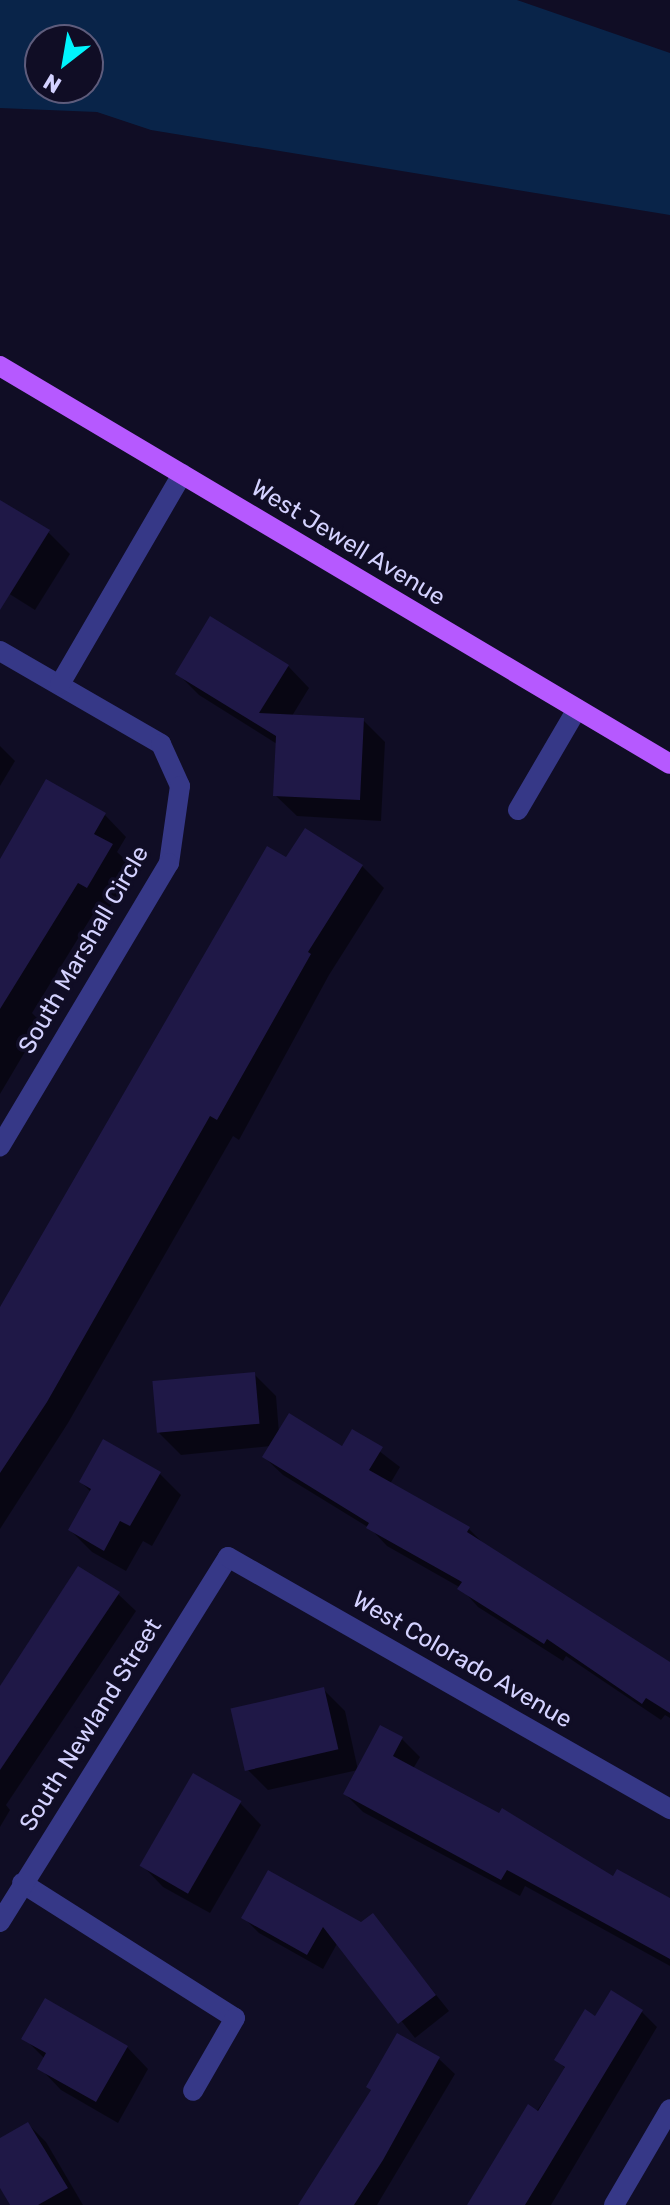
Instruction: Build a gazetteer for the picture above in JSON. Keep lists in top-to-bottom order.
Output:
{
  "streets": {
    "main road": ["West Jewell Avenue"],
    "street": ["South Marshall Circle", "West Colorado Avenue", "South Newland Street"]
  },
  "crossings": [
    ["West Colorado Avenue", "South Newland Street"]
  ],
  "north": "bottom left"
}
